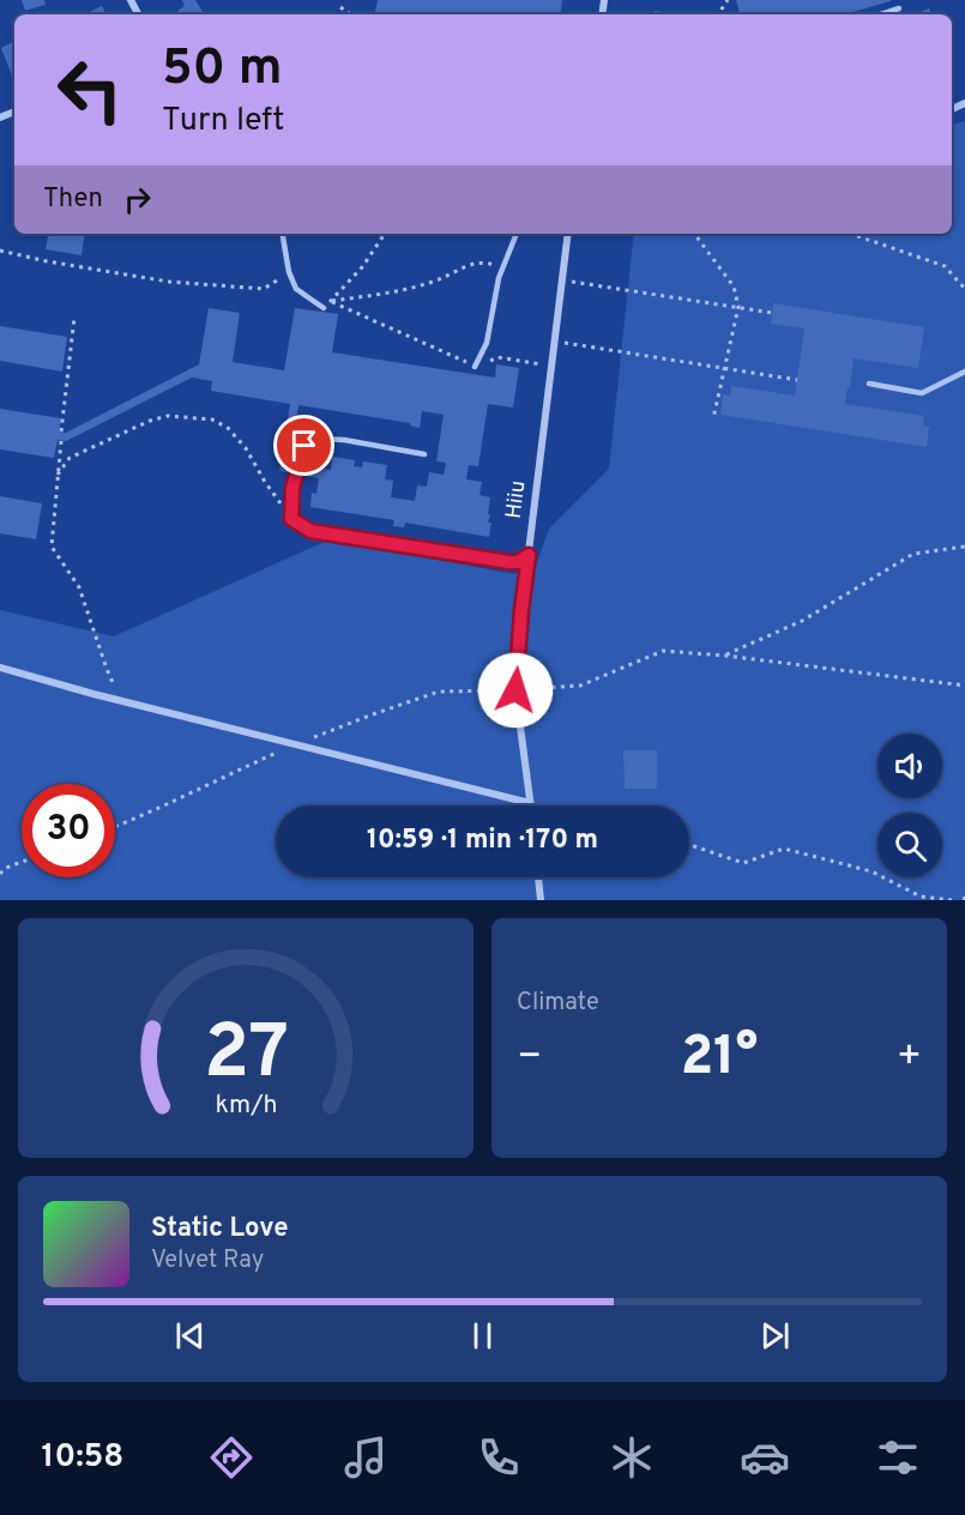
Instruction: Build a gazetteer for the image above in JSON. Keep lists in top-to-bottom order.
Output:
{
  "streets": {
    "street": ["Hiiu"]
  },
  "page": {
    "turn": ["50 m", "Turn left"],
    "then": "Then",
    "limit": "30",
    "trip": "10:59 · 1 min · 170 m",
    "tile": "Climate",
    "heat": ["−", "21°", "+"],
    "song": ["Static Love", "Velvet Ray"],
    "tabs": "10:58",
    "gauge": ["27", "km/h"]
  }
}
